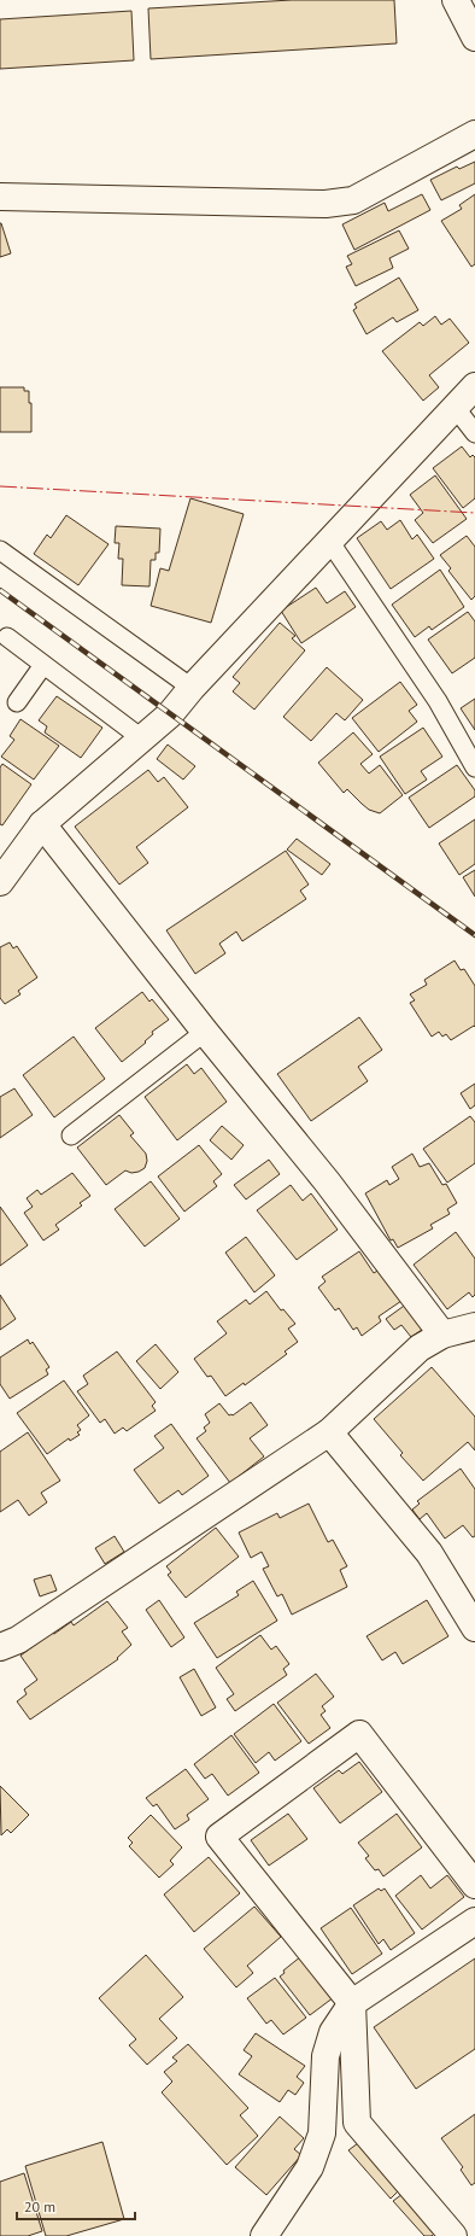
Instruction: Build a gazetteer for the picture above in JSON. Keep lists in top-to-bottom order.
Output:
{
  "scale_bar": "20 m"
}
